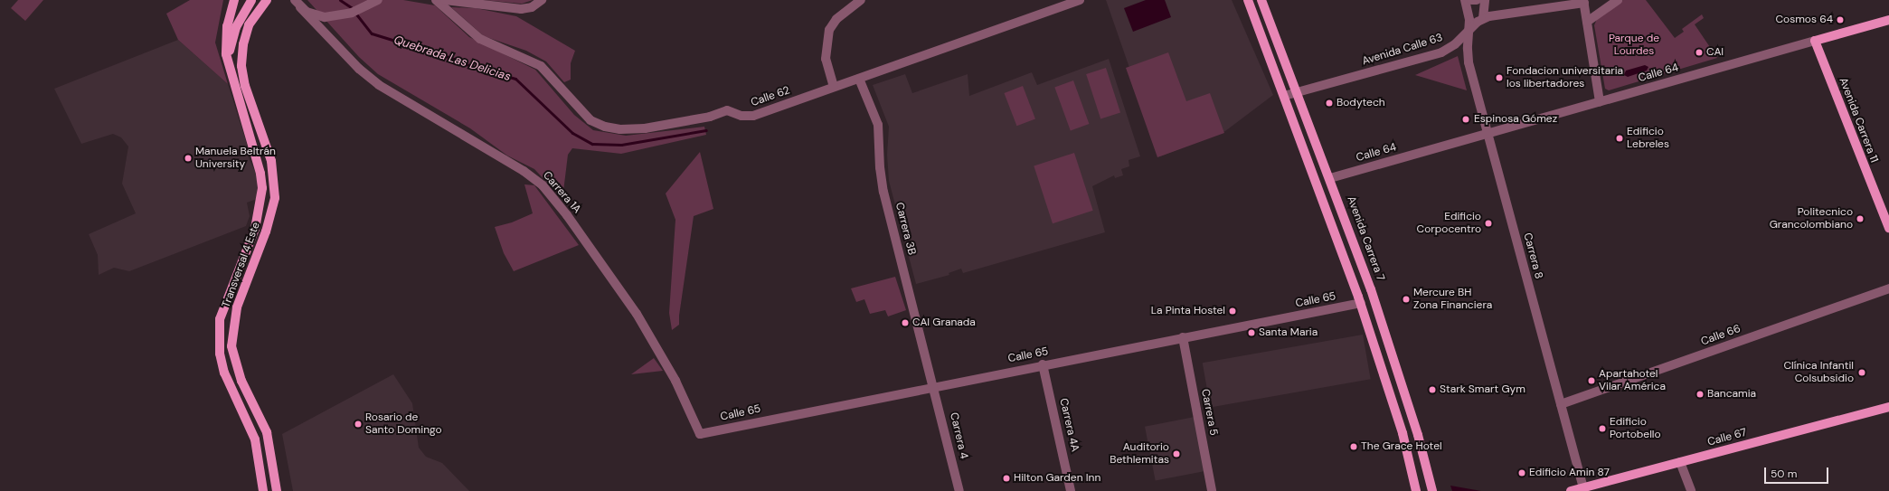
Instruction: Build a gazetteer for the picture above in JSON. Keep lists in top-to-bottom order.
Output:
{
  "streets": {
    "main road": [
      "Calle 64",
      "Avenida Carrera 11",
      "Avenida Carrera 7",
      "Transversal 4 Este",
      "Calle 67"
    ],
    "street": [
      "Avenida Calle 63",
      "Calle 62",
      "Carrera 1A",
      "Carrera 3B",
      "Carrera 8",
      "Calle 65",
      "Calle 66",
      "Carrera 5",
      "Carrera 4A",
      "Carrera 4"
    ]
  },
  "crossings": [
    ["Avenida Calle 63", "Avenida Carrera 7"],
    ["Avenida Calle 63", "Carrera 8"],
    ["Calle 64", "Avenida Carrera 11"],
    ["Calle 64", "Avenida Carrera 7"],
    ["Calle 64", "Carrera 8"],
    ["Calle 62", "Carrera 3B"],
    ["Carrera 1A", "Calle 65"],
    ["Carrera 3B", "Calle 65"],
    ["Carrera 3B", "Carrera 4"],
    ["Carrera 8", "Calle 66"],
    ["Carrera 8", "Calle 67"],
    ["Calle 65", "Carrera 5"],
    ["Calle 65", "Carrera 4A"],
    ["Calle 65", "Carrera 4"]
  ],
  "water": ["Quebrada Las Delicias"],
  "parks": ["Parque de Lourdes"],
  "places": [
    "Cosmos 64",
    "CAI",
    "Fondacion universitaria los libertadores",
    "Bodytech",
    "Espinosa Gómez",
    "Edificio Lebreles",
    "Manuela Beltrán University",
    "Politecnico Grancolombiano",
    "Edificio Corpocentro",
    "Mercure BH Zona Financiera",
    "La Pinta Hostel",
    "CAI Granada",
    "Santa Maria",
    "Clínica Infantil Colsubsidio",
    "Apartahotel Vilar América",
    "Stark Smart Gym",
    "Bancamia",
    "Rosario de Santo Domingo",
    "Edificio Portobello",
    "The Grace Hotel",
    "Auditorio Bethlemitas",
    "Edificio Amin 87",
    "Hilton Garden Inn"
  ],
  "scale_bar": "50 m"
}
